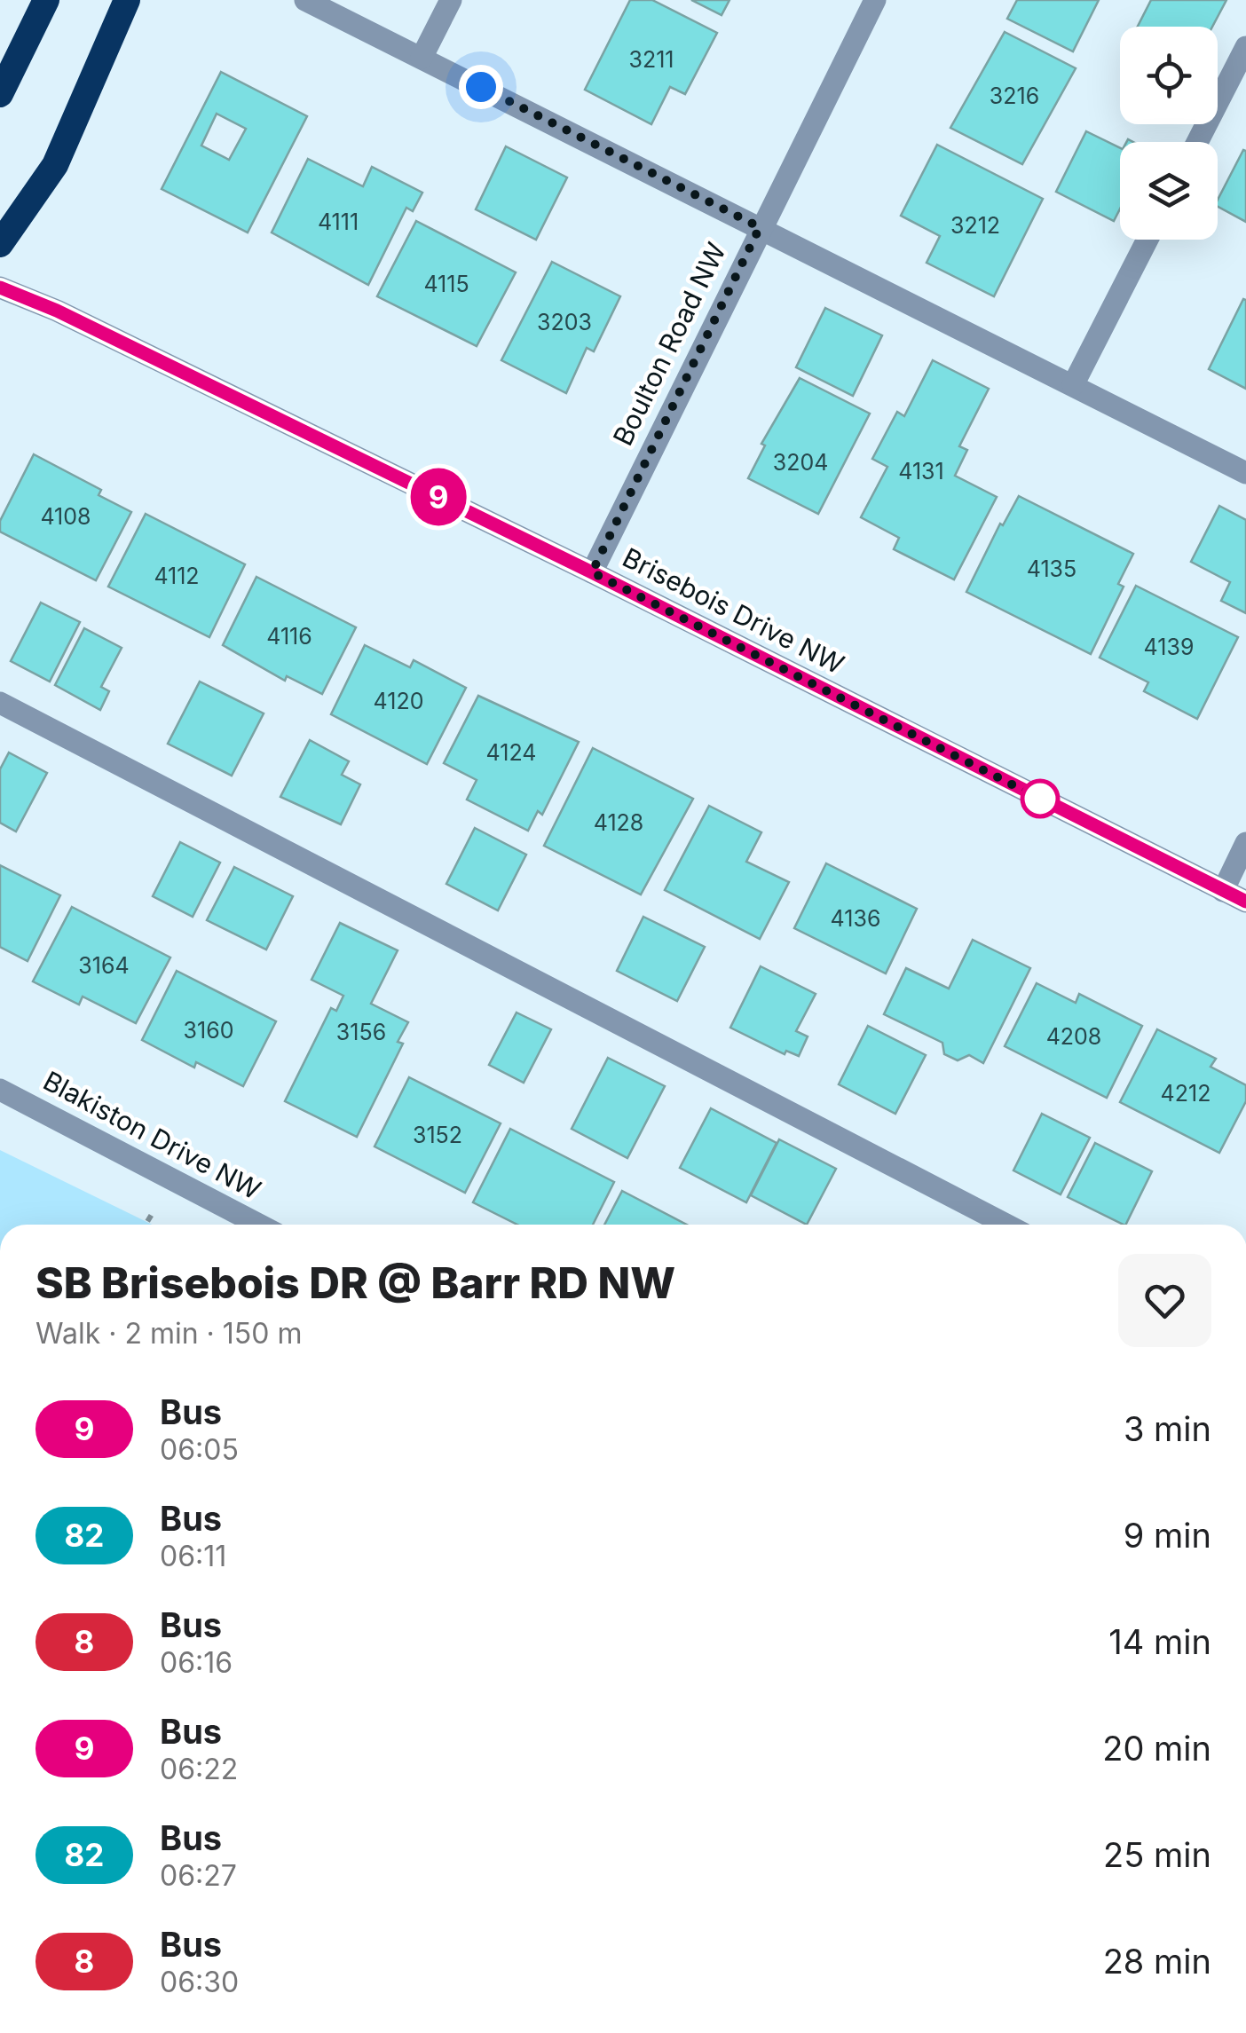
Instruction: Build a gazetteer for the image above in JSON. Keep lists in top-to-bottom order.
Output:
{
  "streets": {
    "street": ["Boulton Road NW", "Brisebois Drive NW", "Blakiston Drive NW"]
  },
  "crossings": [
    ["Boulton Road NW", "Brisebois Drive NW"]
  ],
  "lines": ["bus line 9"],
  "house_numbers": [
    "3211",
    "3216",
    "4111",
    "3212",
    "4115",
    "3203",
    "3204",
    "4131",
    "4108",
    "4135",
    "4112",
    "4116",
    "4139",
    "4120",
    "4124",
    "4128",
    "4136",
    "3164",
    "3160",
    "3156",
    "4208",
    "4212",
    "3152"
  ],
  "page": {
    "on_map": "9",
    "heading": ["SB Brisebois DR @ Barr RD NW", "Walk · 2 min · 150 m"],
    "list": [
      {
        "mark": "9",
        "name": "Bus",
        "note": "06:05",
        "value": "3 min"
      },
      {
        "mark": "82",
        "name": "Bus",
        "note": "06:11",
        "value": "9 min"
      },
      {
        "mark": "8",
        "name": "Bus",
        "note": "06:16",
        "value": "14 min"
      },
      {
        "mark": "9",
        "name": "Bus",
        "note": "06:22",
        "value": "20 min"
      },
      {
        "mark": "82",
        "name": "Bus",
        "note": "06:27",
        "value": "25 min"
      },
      {
        "mark": "8",
        "name": "Bus",
        "note": "06:30",
        "value": "28 min"
      }
    ]
  }
}
